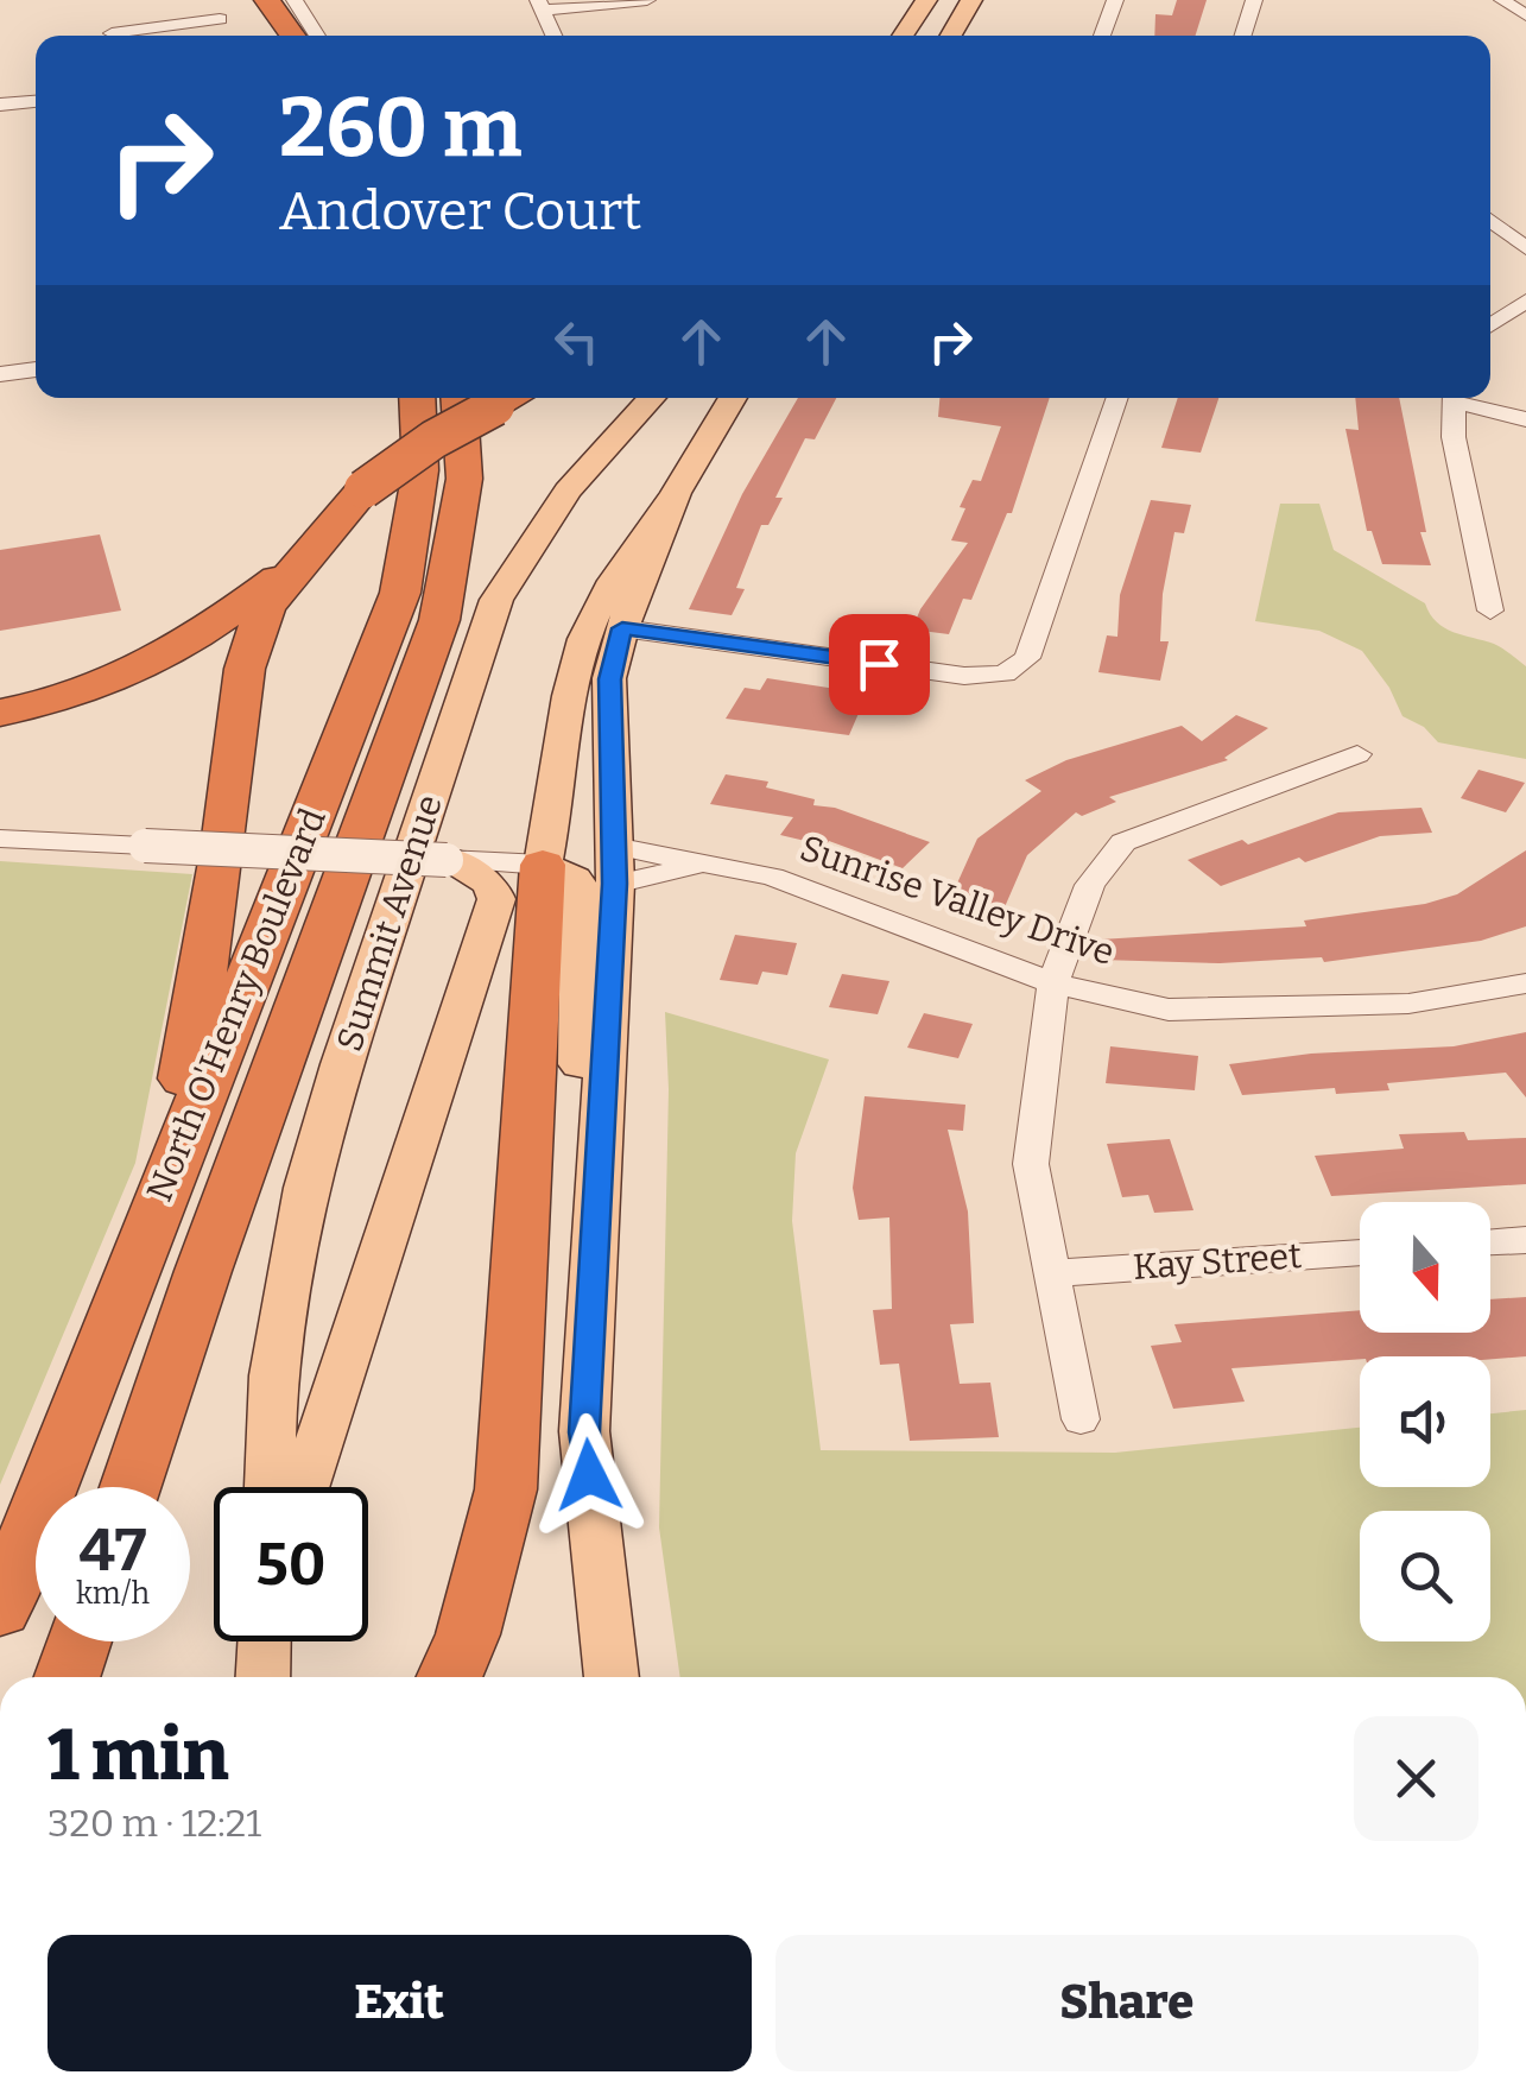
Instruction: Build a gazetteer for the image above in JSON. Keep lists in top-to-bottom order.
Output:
{
  "streets": {
    "highway": ["North O'Henry Boulevard"],
    "main road": ["Summit Avenue"],
    "street": ["Sunrise Valley Drive", "Kay Street"]
  },
  "north": "bottom",
  "page": {
    "turn": ["260 m", "Andover Court"],
    "speed": "47 km/h",
    "limit": "50",
    "heading": ["1 min", "320 m · 12:21"],
    "buttons": ["Exit", "Share"]
  }
}
